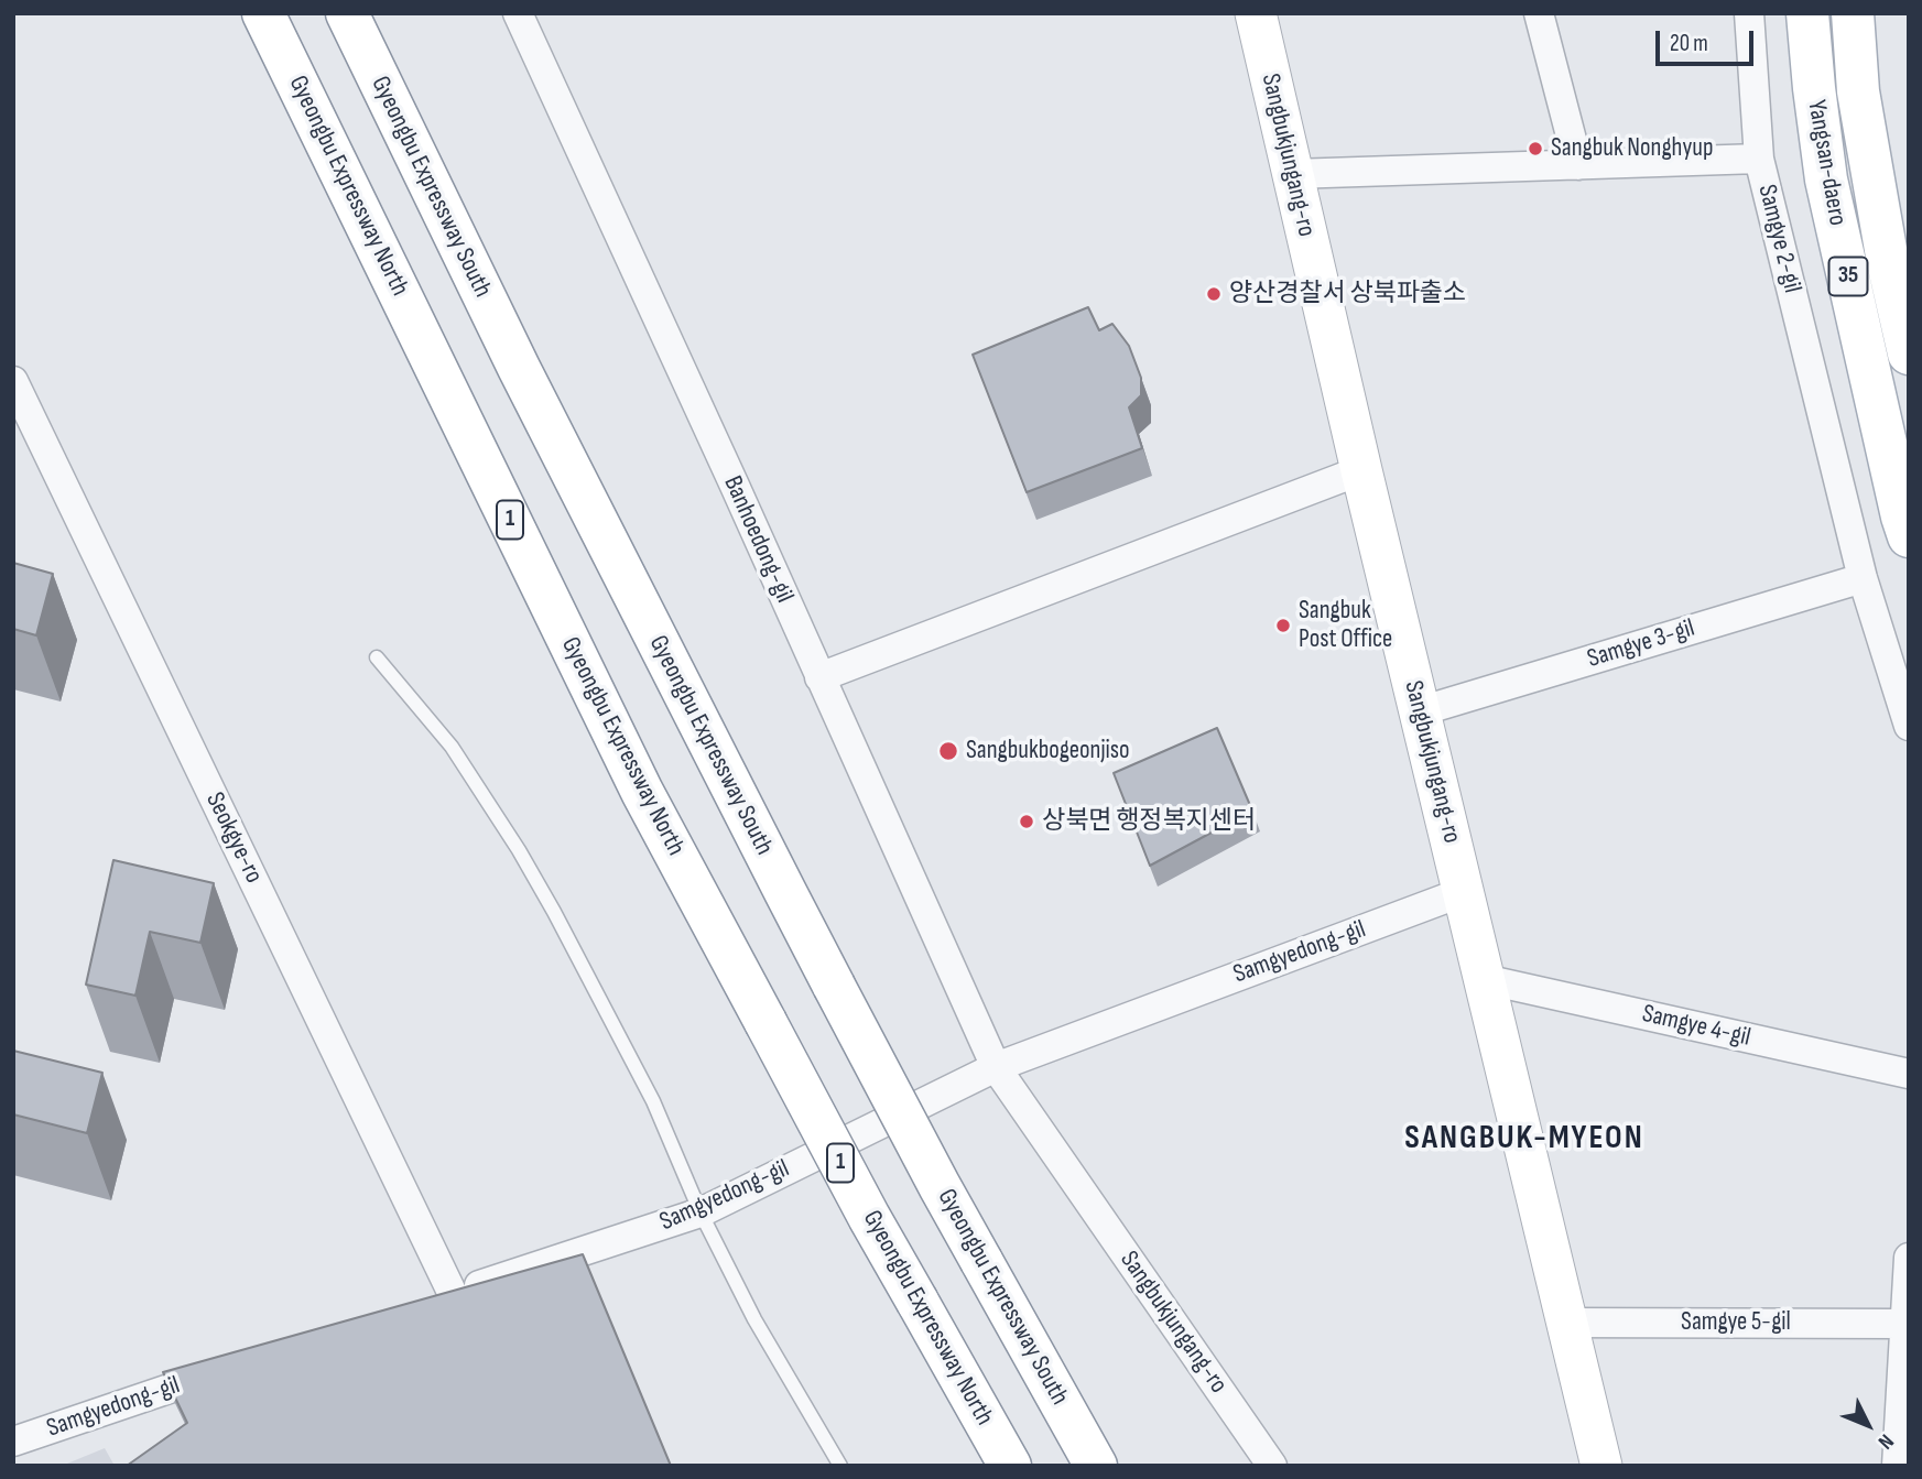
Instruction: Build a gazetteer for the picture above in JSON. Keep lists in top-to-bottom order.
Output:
{
  "streets": {
    "main road": [
      "Sangbukjungang-ro",
      "Yangsan-daero",
      "Gyeongbu Expressway North",
      "Gyeongbu Expressway South",
      "35",
      "1"
    ],
    "street": [
      "Samgye 2-gil",
      "Banhoedong-gil",
      "Samgye 3-gil",
      "Seokgye-ro",
      "Samgyedong-gil",
      "Samgye 4-gil",
      "Samgye 5-gil"
    ]
  },
  "crossings": [
    ["Sangbukjungang-ro", "Samgye 2-gil"],
    ["Sangbukjungang-ro", "Banhoedong-gil"],
    ["Sangbukjungang-ro", "Samgye 3-gil"],
    ["Sangbukjungang-ro", "Samgyedong-gil"],
    ["Sangbukjungang-ro", "Samgye 4-gil"],
    ["Sangbukjungang-ro", "Samgye 5-gil"],
    ["Samgye 2-gil", "Samgye 3-gil"],
    ["Banhoedong-gil", "Samgyedong-gil"],
    ["Seokgye-ro", "Samgyedong-gil"]
  ],
  "districts": ["SANGBUK-MYEON"],
  "places": [
    "Sangbuk Nonghyup",
    "양산경찰서 상북파출소",
    "Sangbuk Post Office",
    "Sangbukbogeonjiso",
    "상북면 행정복지센터"
  ],
  "scale_bar": "20 m",
  "north": "bottom right"
}
